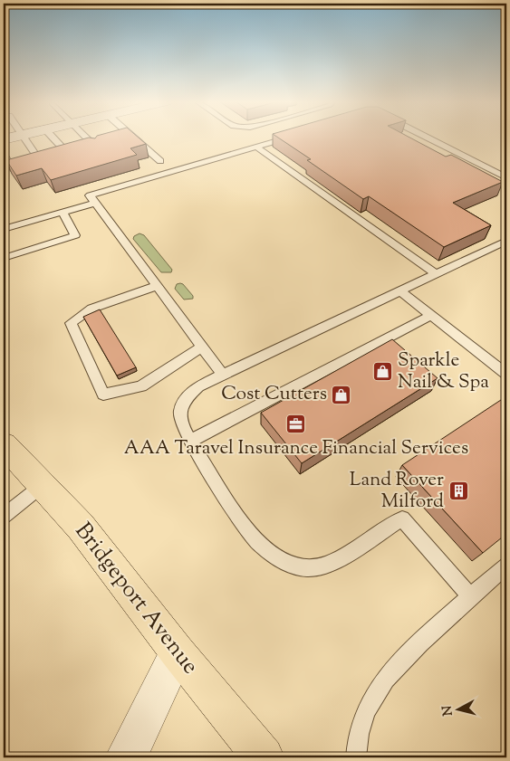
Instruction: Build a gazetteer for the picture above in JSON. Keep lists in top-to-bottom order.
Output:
{
  "streets": {
    "main road": ["Bridgeport Avenue"]
  },
  "places": {
    "shop": ["Sparkle Nail & Spa", "Cost Cutters"],
    "office": ["AAA Taravel Insurance Financial Services"],
    "building": ["Land Rover Milford"]
  },
  "north": "left"
}
